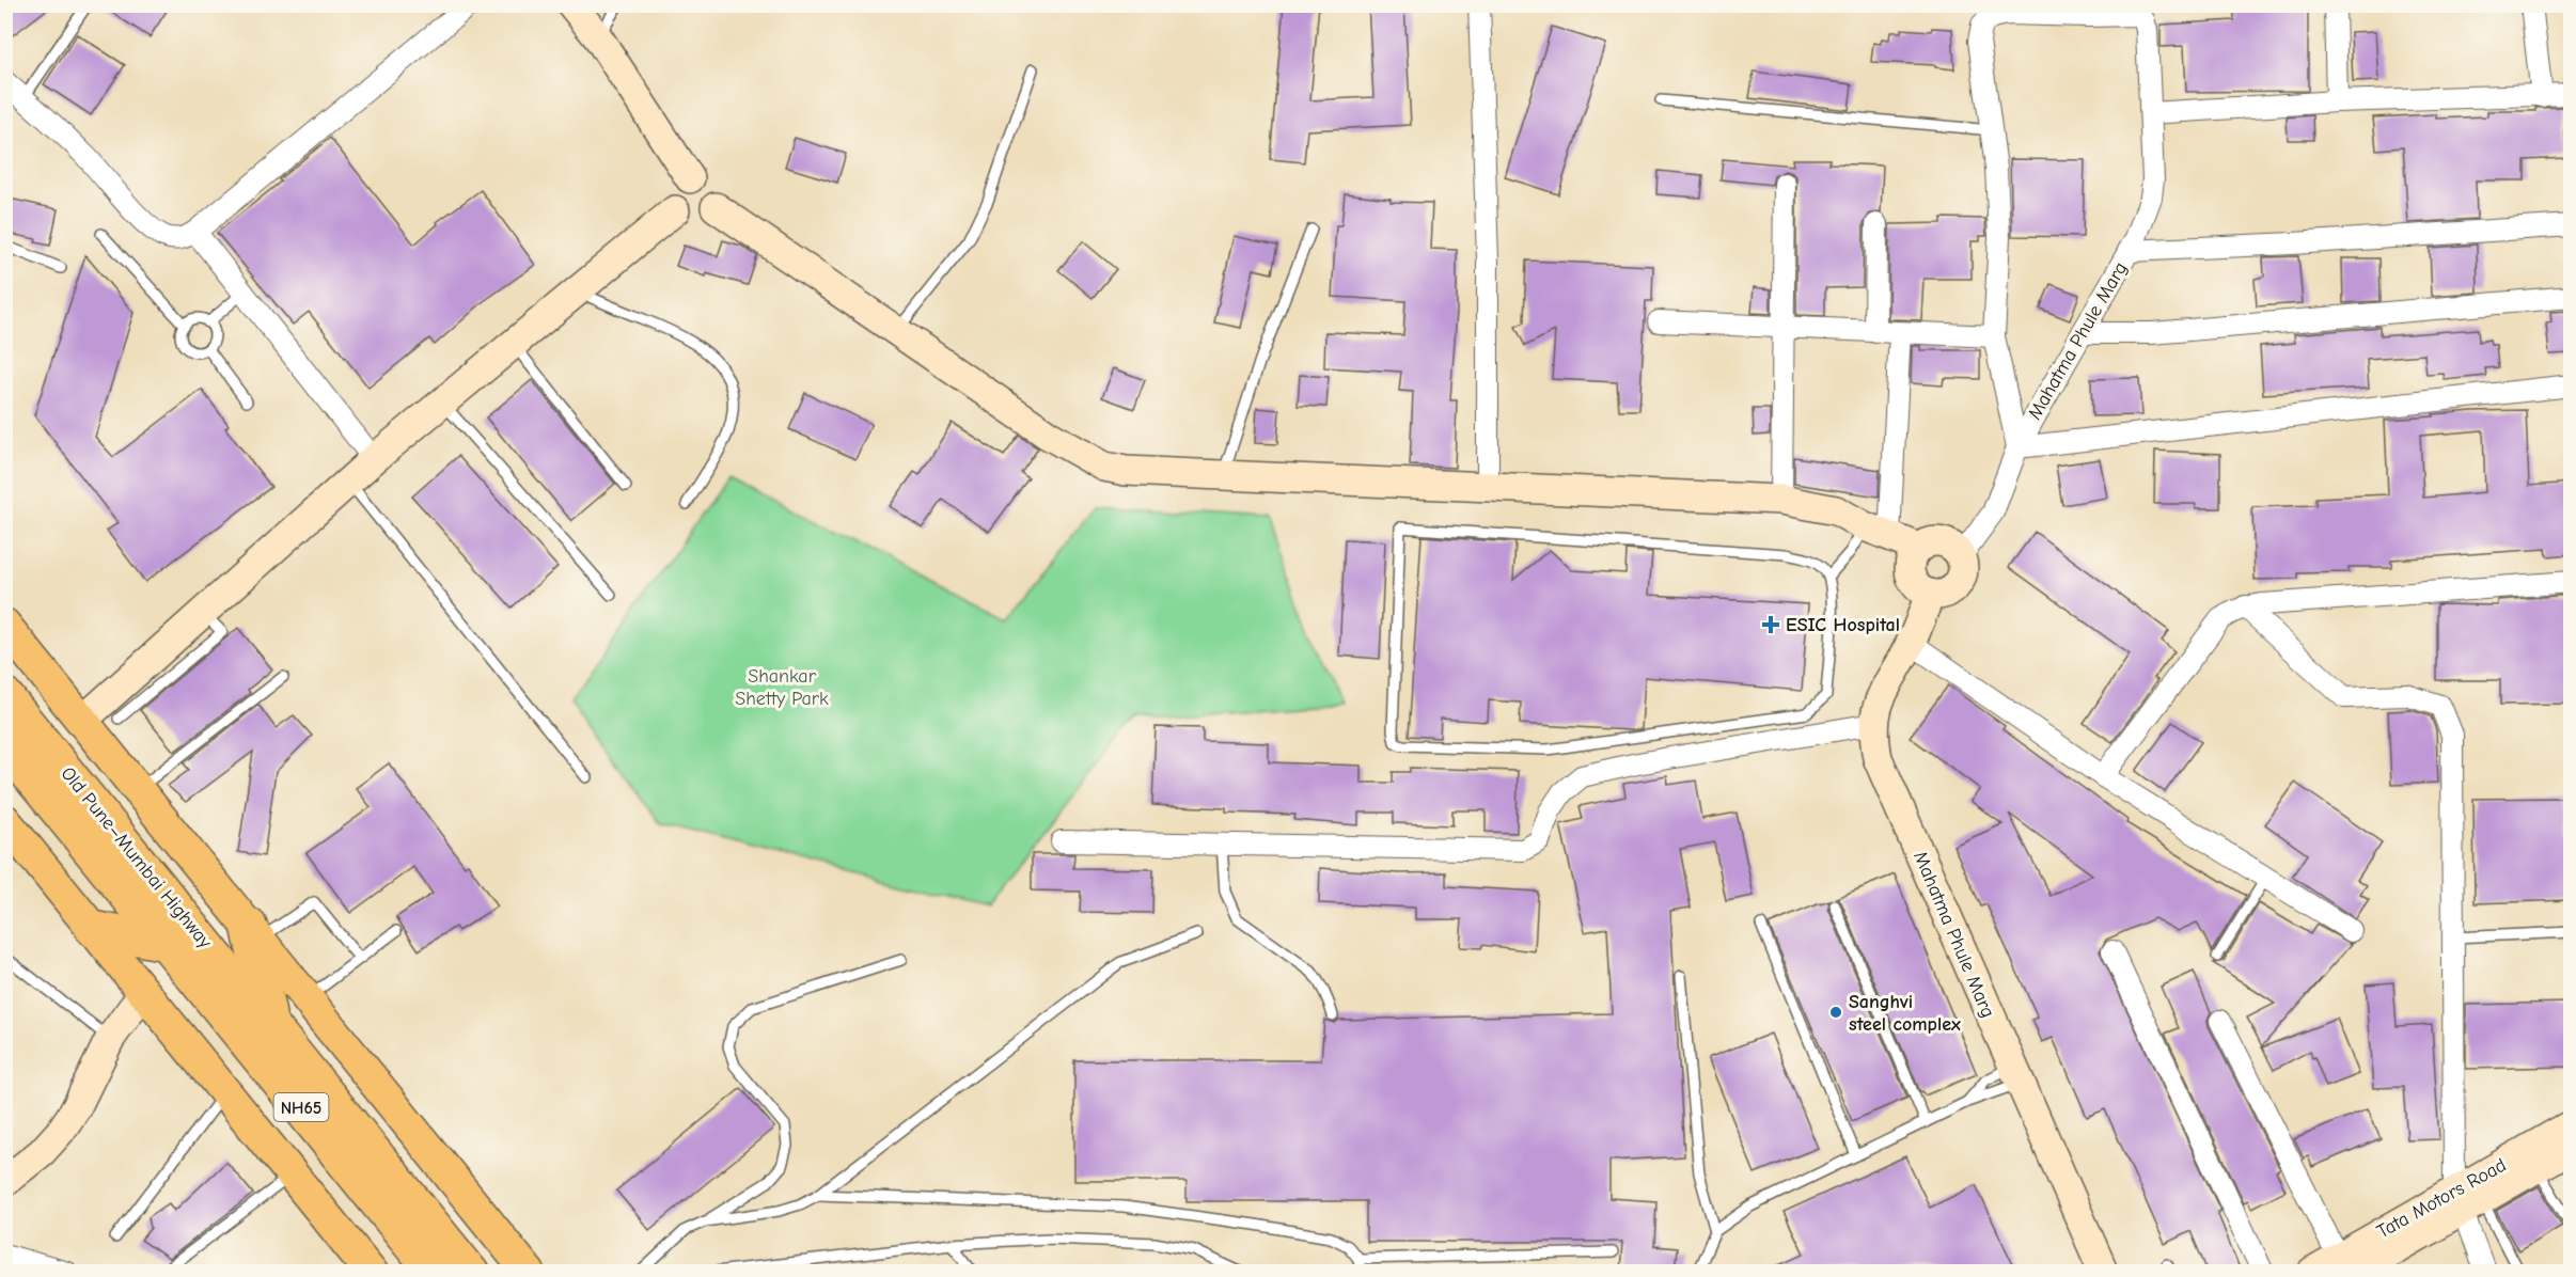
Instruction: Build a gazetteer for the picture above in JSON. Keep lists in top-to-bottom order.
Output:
{
  "streets": {
    "highway": ["Old Pune–Mumbai Highway", "NH65"],
    "street": ["Mahatma Phule Marg", "Tata Motors Road"]
  },
  "crossings": [
    ["Old Pune–Mumbai Highway", "NH65"]
  ],
  "parks": ["Shankar Shetty Park"],
  "places": {
    "health": ["ESIC Hospital"],
    "other": ["Sanghvi steel complex"]
  }
}
